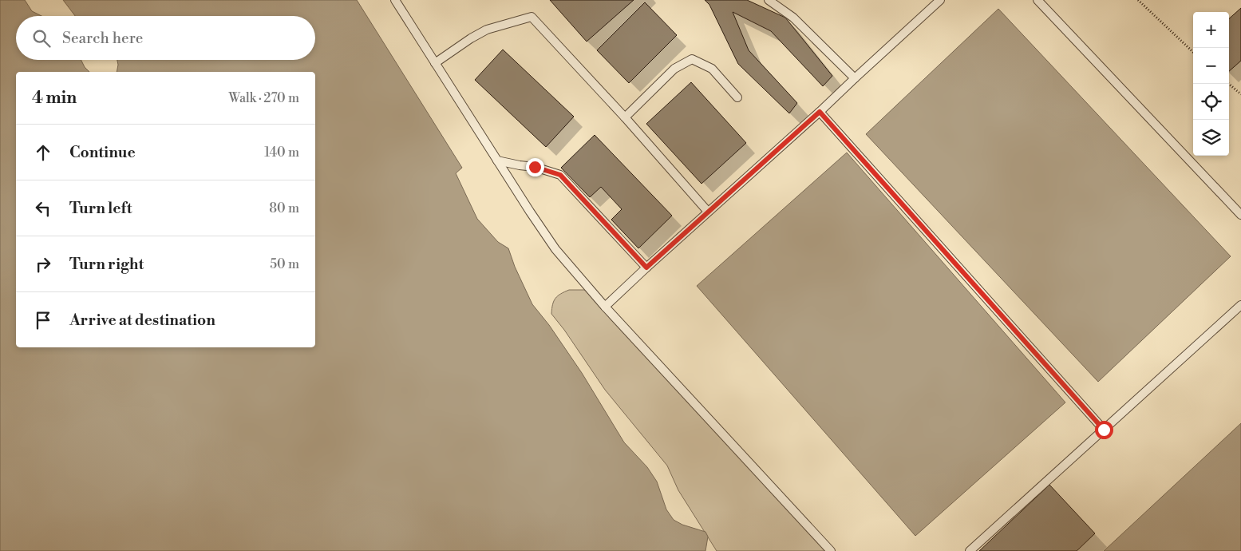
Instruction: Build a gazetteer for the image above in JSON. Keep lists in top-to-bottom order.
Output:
{
  "page": {
    "map_buttons": ["+", "−"],
    "search": "Search here",
    "heading": ["4 min", "Walk · 270 m"],
    "list": [
      ["Continue", "140 m"],
      ["Turn left", "80 m"],
      ["Turn right", "50 m"],
      "Arrive at destination"
    ]
  }
}
